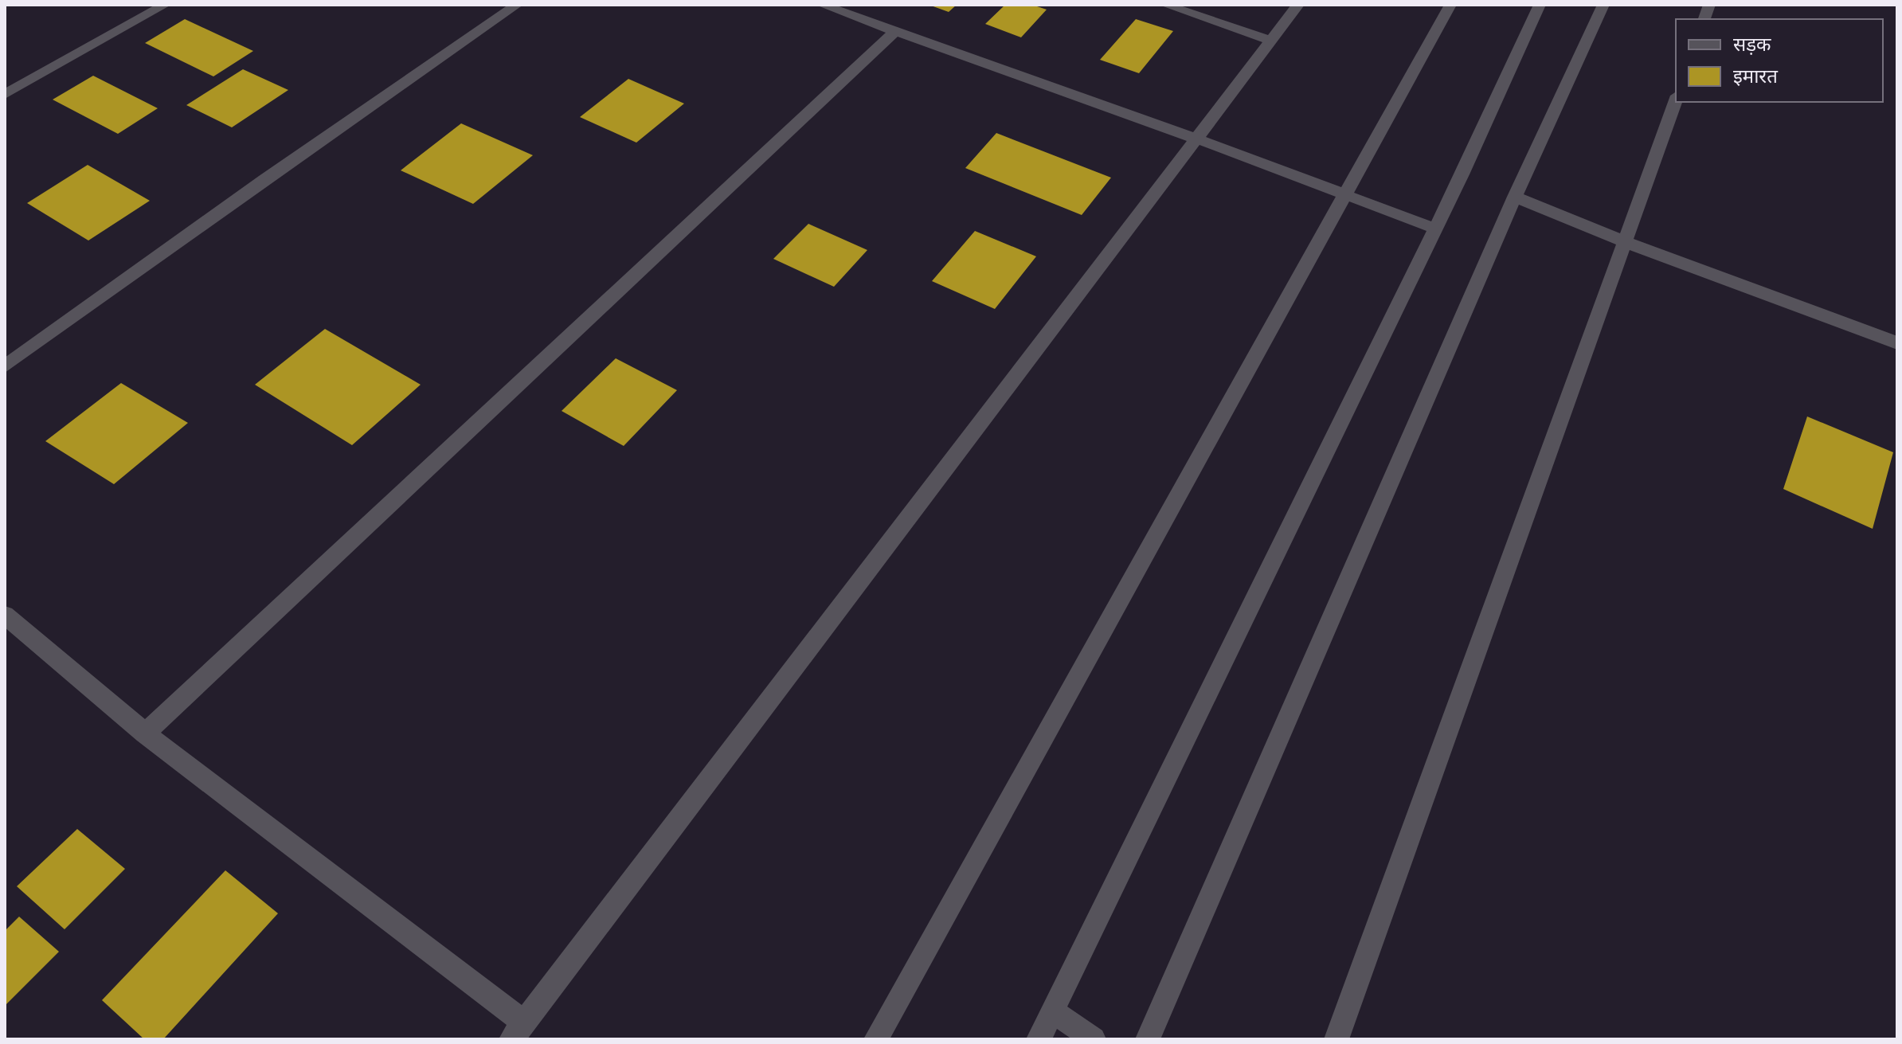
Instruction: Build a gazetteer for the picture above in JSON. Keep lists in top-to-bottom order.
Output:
{
  "legend": ["सड़क", "इमारत"]
}
